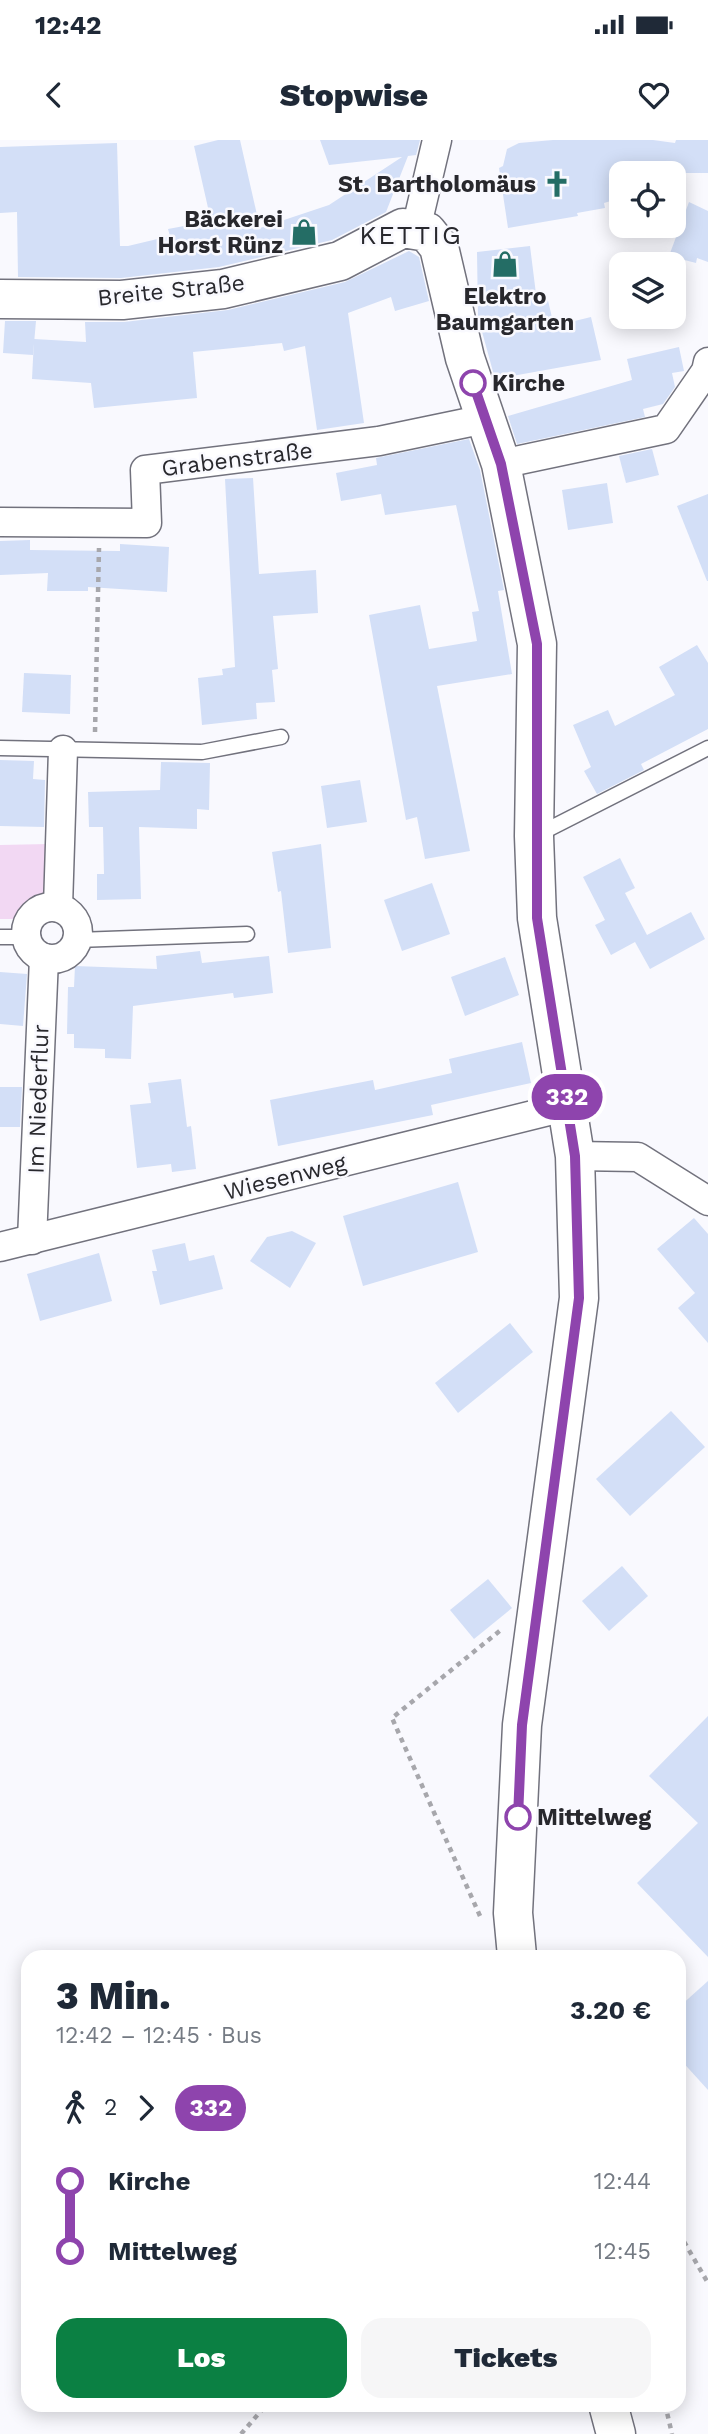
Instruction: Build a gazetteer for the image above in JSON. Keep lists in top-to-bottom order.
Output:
{
  "streets": {
    "street": [
      "Breite Straße",
      "Grabenstraße",
      "Im Niederflur",
      "Wiesenweg"
    ]
  },
  "crossings": [
    ["Im Niederflur", "Wiesenweg"]
  ],
  "districts": ["KETTIG"],
  "places": {
    "church": ["St. Bartholomäus"],
    "shop": ["Bäckerei Horst Rünz", "Elektro Baumgarten"],
    "other": ["Kirche", "Mittelweg"]
  },
  "lines": ["bus line 332"],
  "page": {
    "status": "12:42",
    "header": "Stopwise",
    "on_map": "332",
    "heading": ["3 Min.", "12:42 – 12:45 · Bus", "3.20 €"],
    "legs": ["2", "332"],
    "list": [
      {
        "name": "Kirche",
        "value": "12:44"
      },
      {
        "name": "Mittelweg",
        "value": "12:45"
      }
    ],
    "buttons": ["Los", "Tickets"]
  }
}
